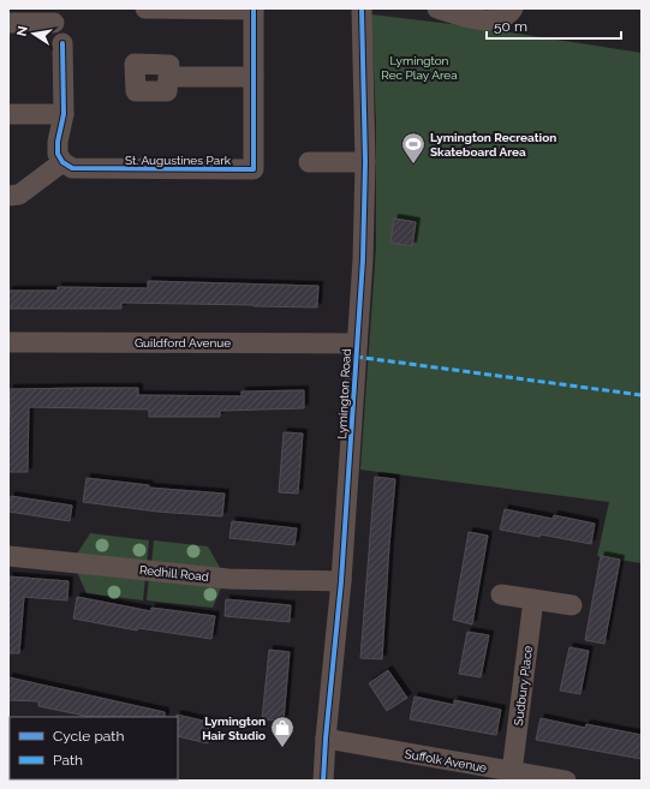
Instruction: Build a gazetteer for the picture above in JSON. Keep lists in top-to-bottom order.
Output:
{
  "streets": {
    "street": [
      "St. Augustines Park",
      "Guildford Avenue",
      "Lymington Road",
      "Redhill Road",
      "Sudbury Place",
      "Suffolk Avenue"
    ]
  },
  "crossings": [
    ["Guildford Avenue", "Lymington Road"],
    ["Lymington Road", "Redhill Road"],
    ["Lymington Road", "Suffolk Avenue"],
    ["Sudbury Place", "Suffolk Avenue"]
  ],
  "parks": ["Lymington Rec Play Area"],
  "places": {
    "sports": ["Lymington Recreation Skateboard Area"],
    "shop": ["Lymington Hair Studio"]
  },
  "legend": ["Cycle path", "Path"],
  "scale_bar": "50 m",
  "north": "left"
}
